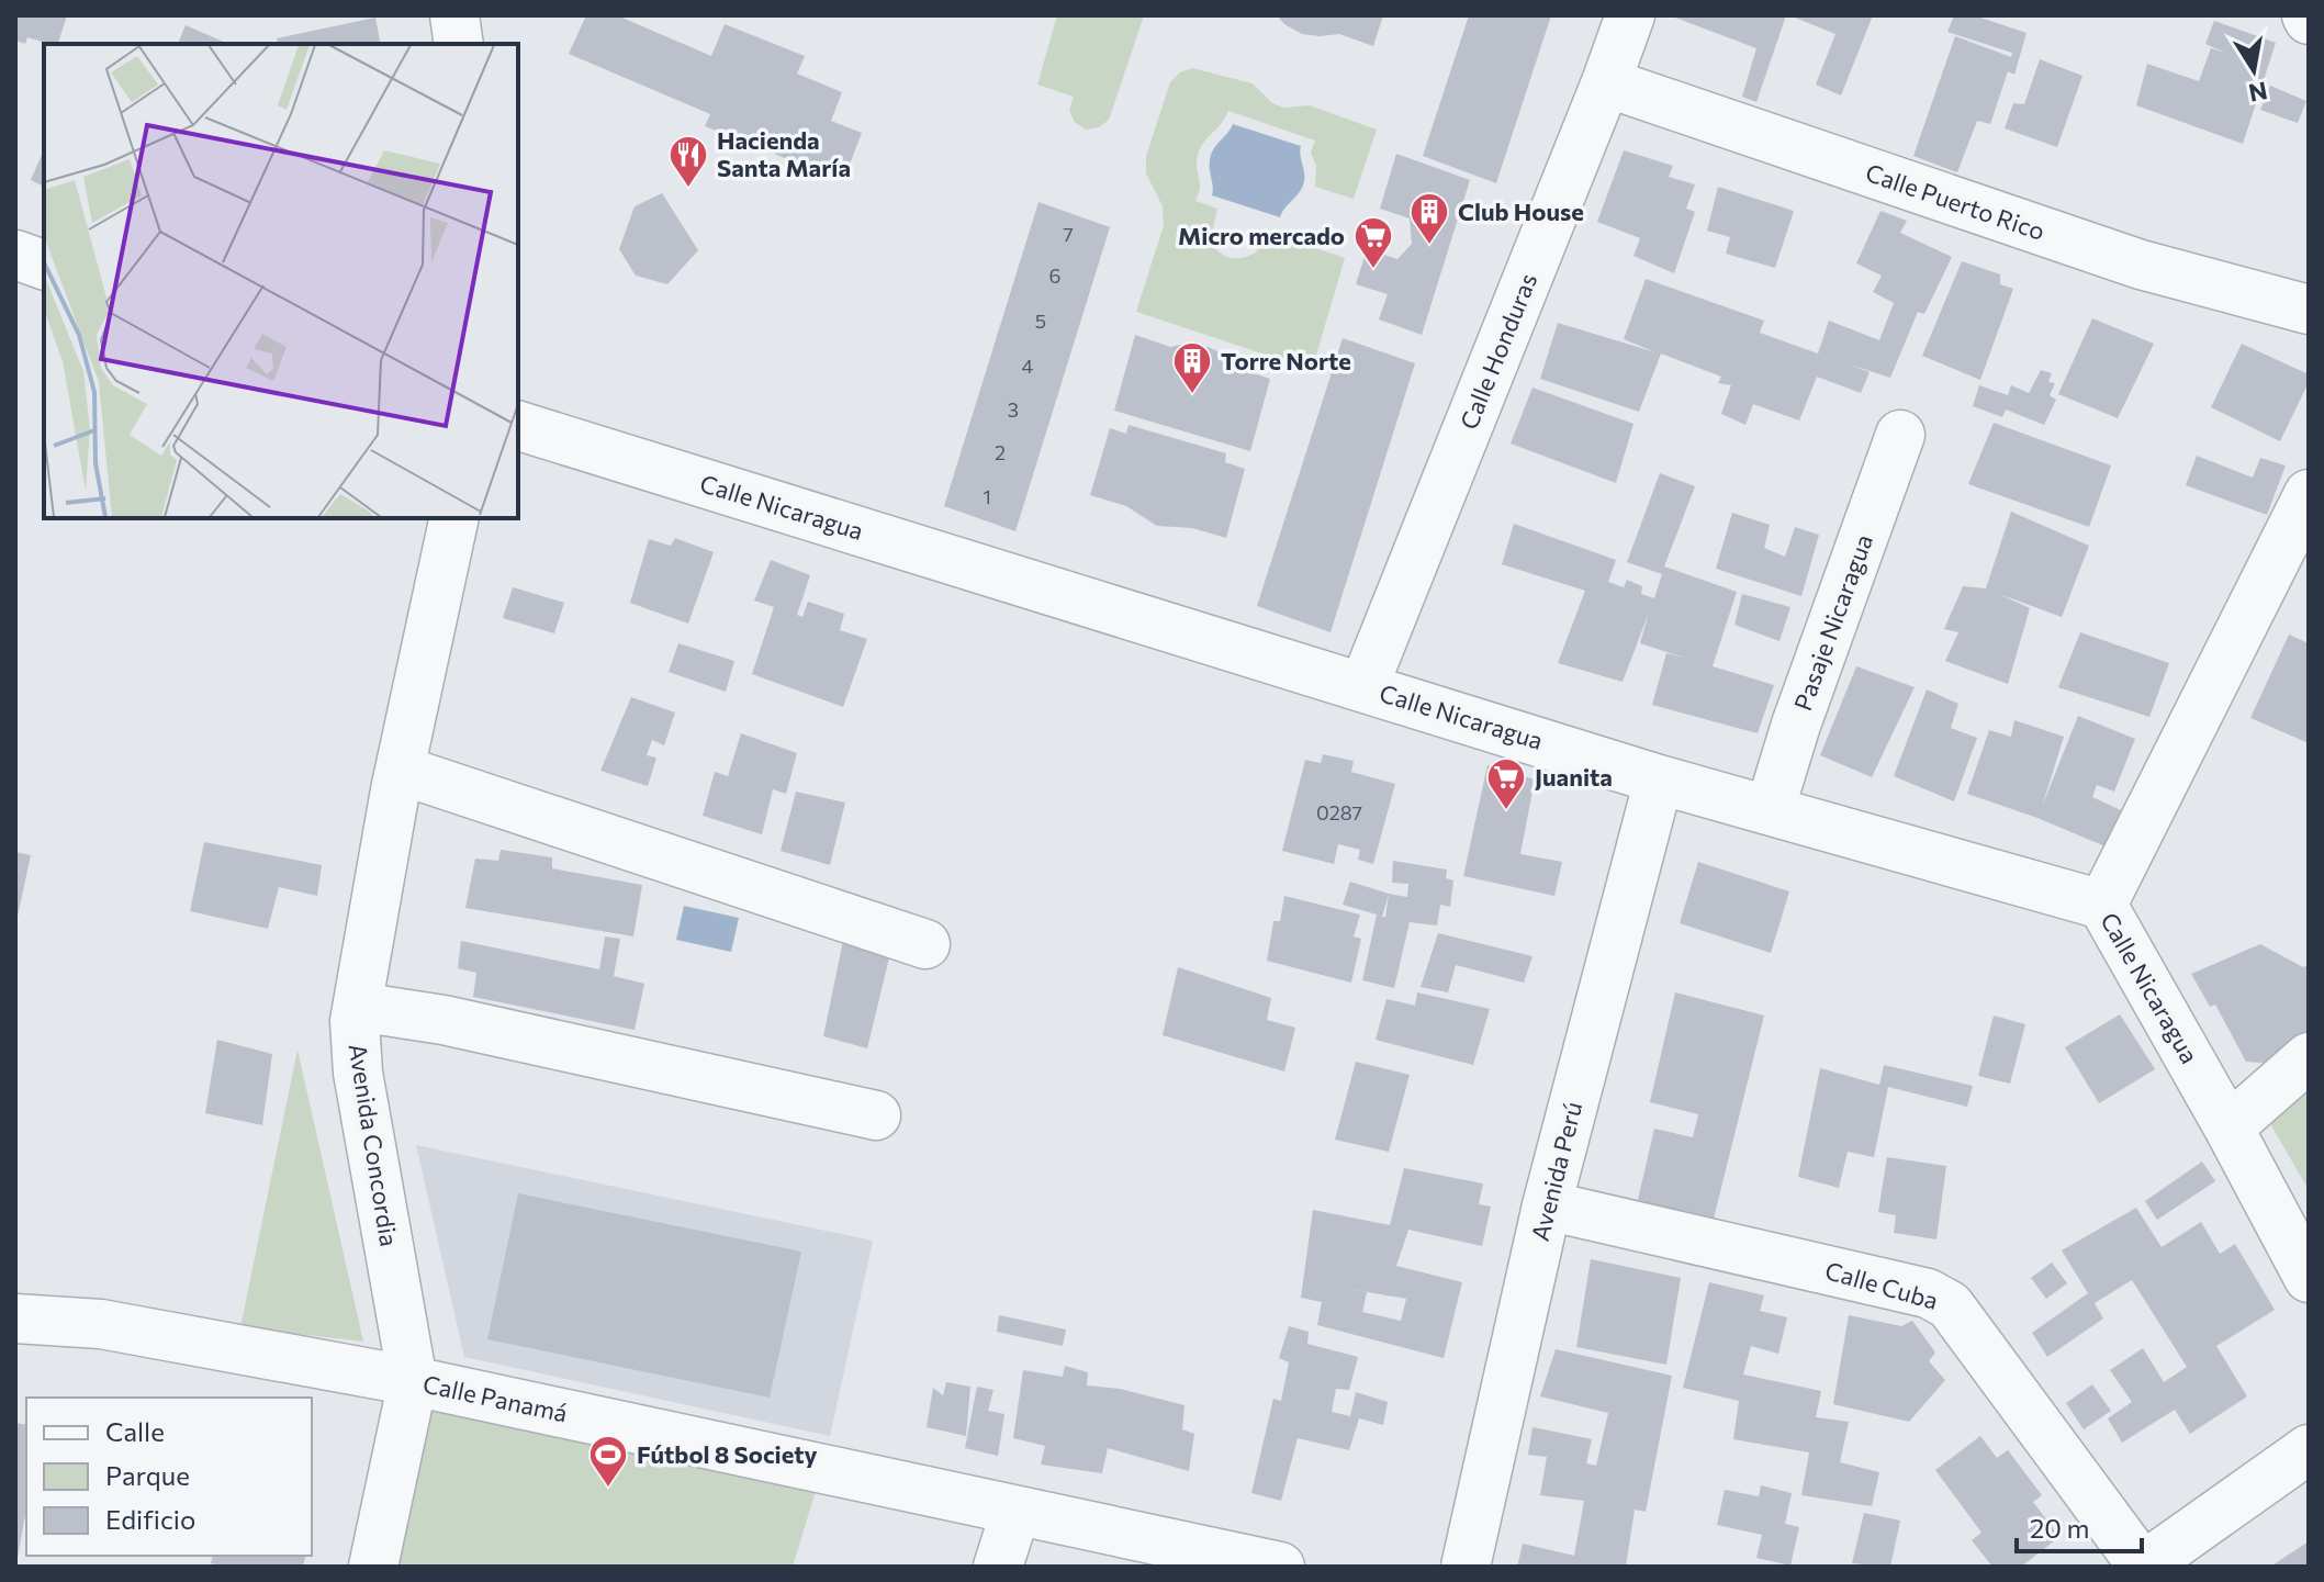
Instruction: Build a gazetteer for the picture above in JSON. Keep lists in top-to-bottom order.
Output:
{
  "streets": {
    "street": [
      "Calle Puerto Rico",
      "Calle Honduras",
      "Calle Nicaragua",
      "Pasaje Nicaragua",
      "Avenida Concordia",
      "Avenida Perú",
      "Calle Cuba",
      "Calle Panamá"
    ]
  },
  "crossings": [
    ["Calle Puerto Rico", "Calle Honduras"],
    ["Calle Honduras", "Calle Nicaragua"],
    ["Calle Nicaragua", "Pasaje Nicaragua"],
    ["Calle Nicaragua", "Avenida Perú"],
    ["Avenida Concordia", "Calle Panamá"],
    ["Avenida Perú", "Calle Cuba"]
  ],
  "places": {
    "restaurant": ["Hacienda Santa María"],
    "building": ["Club House", "Torre Norte"],
    "supermarket": ["Micro mercado", "Juanita"],
    "sports": ["Fútbol 8 Society"]
  },
  "house_numbers": [
    "7",
    "6",
    "5",
    "4",
    "3",
    "2",
    "1",
    "0287"
  ],
  "legend": ["Calle", "Parque", "Edificio"],
  "scale_bar": "20 m",
  "north": "bottom"
}
